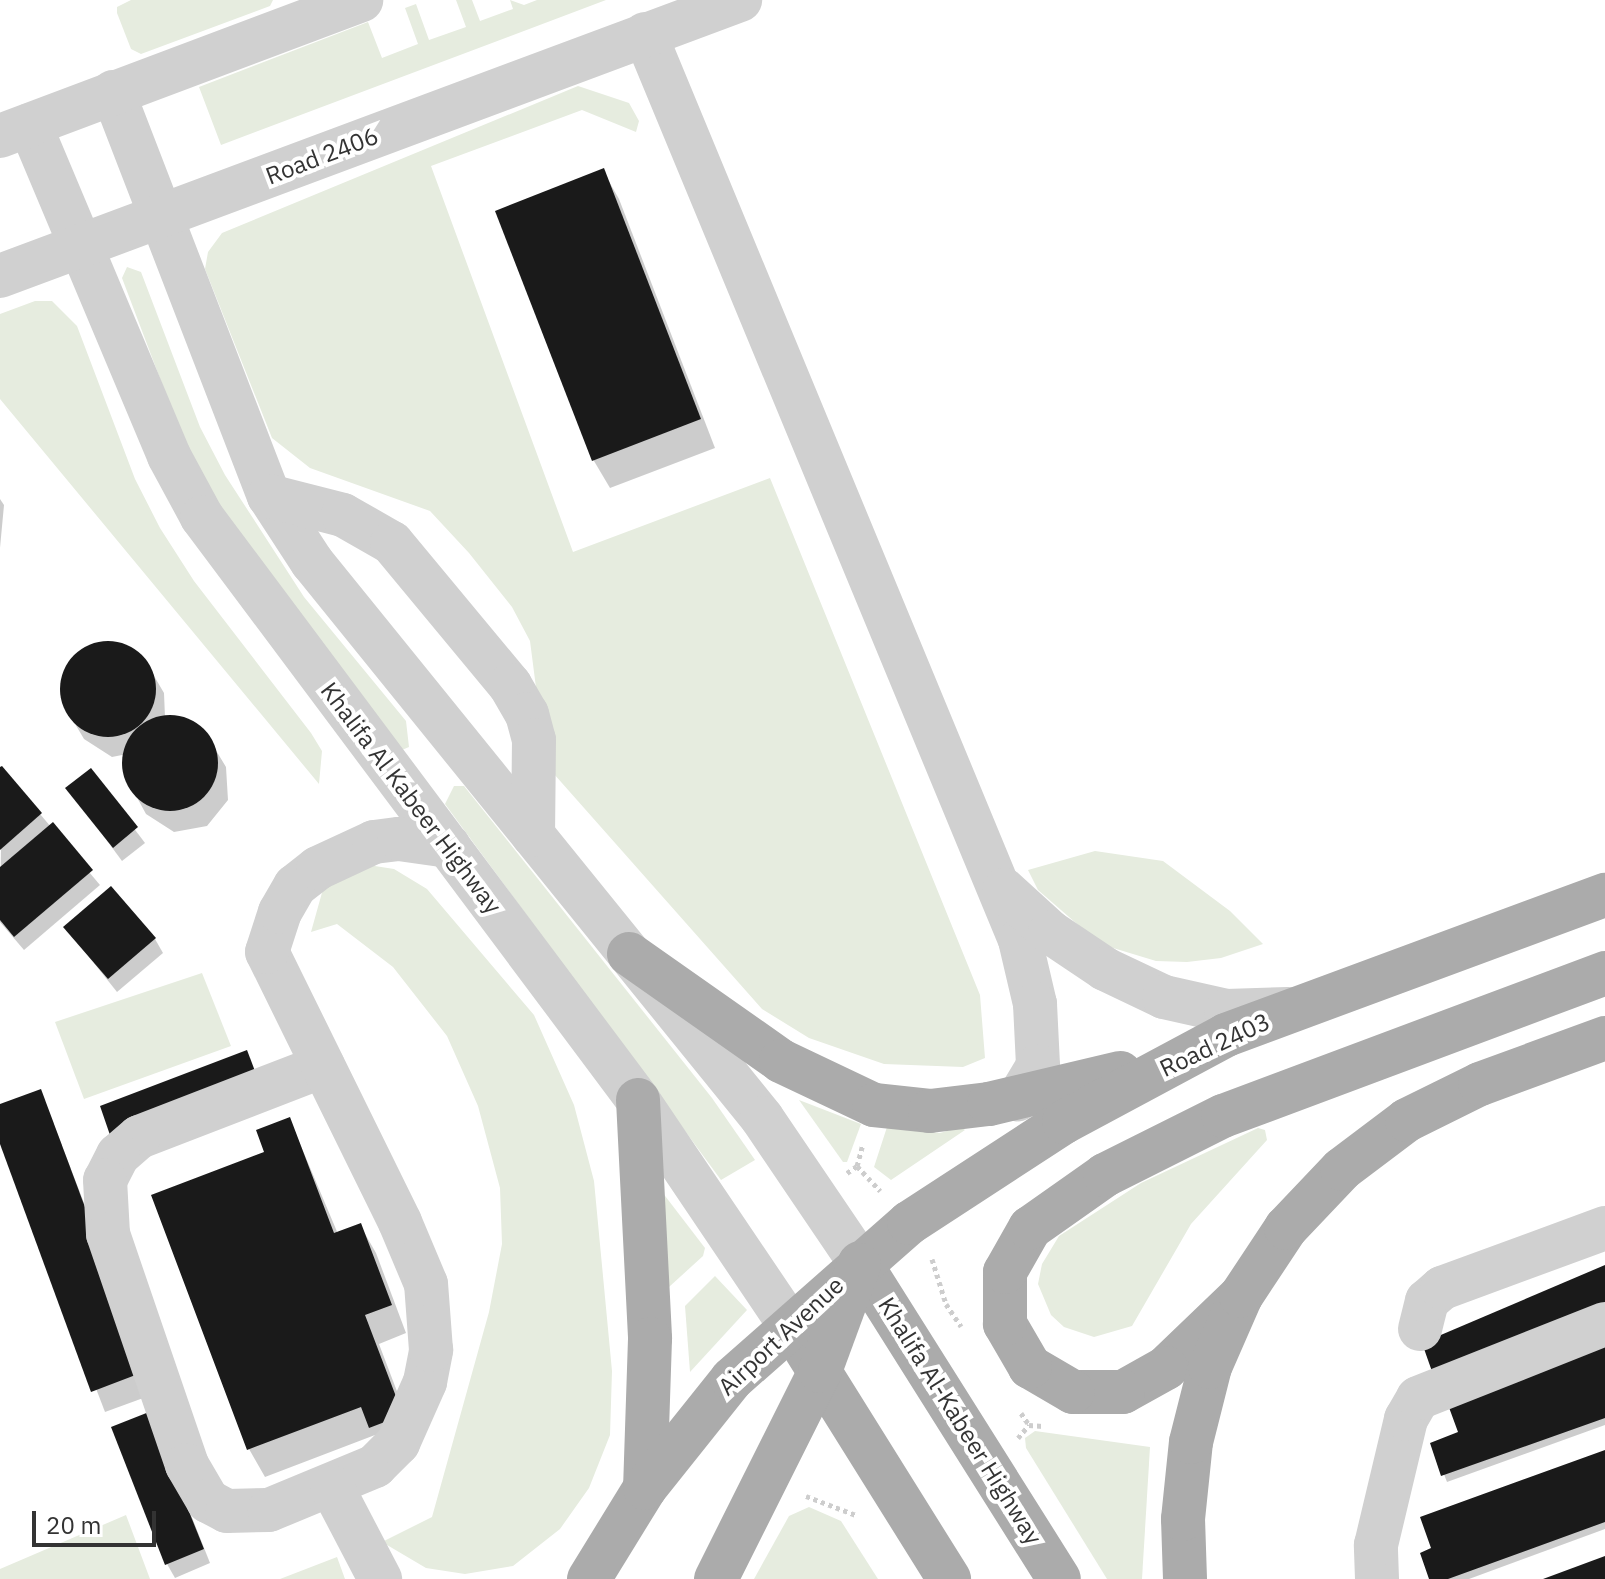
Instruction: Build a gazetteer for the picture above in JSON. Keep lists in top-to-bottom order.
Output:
{
  "streets": {
    "main road": ["Road 2403", "Airport Avenue", "Khalifa Al-Kabeer Highway"],
    "street": ["Road 2406", "Khalifa Al Kabeer Highway"]
  },
  "crossings": [
    ["Road 2406", "Khalifa Al Kabeer Highway"],
    ["Khalifa Al Kabeer Highway", "Airport Avenue"],
    ["Road 2403", "Airport Avenue"],
    ["Road 2403", "Khalifa Al-Kabeer Highway"],
    ["Airport Avenue", "Khalifa Al-Kabeer Highway"]
  ],
  "scale_bar": "20 m"
}
